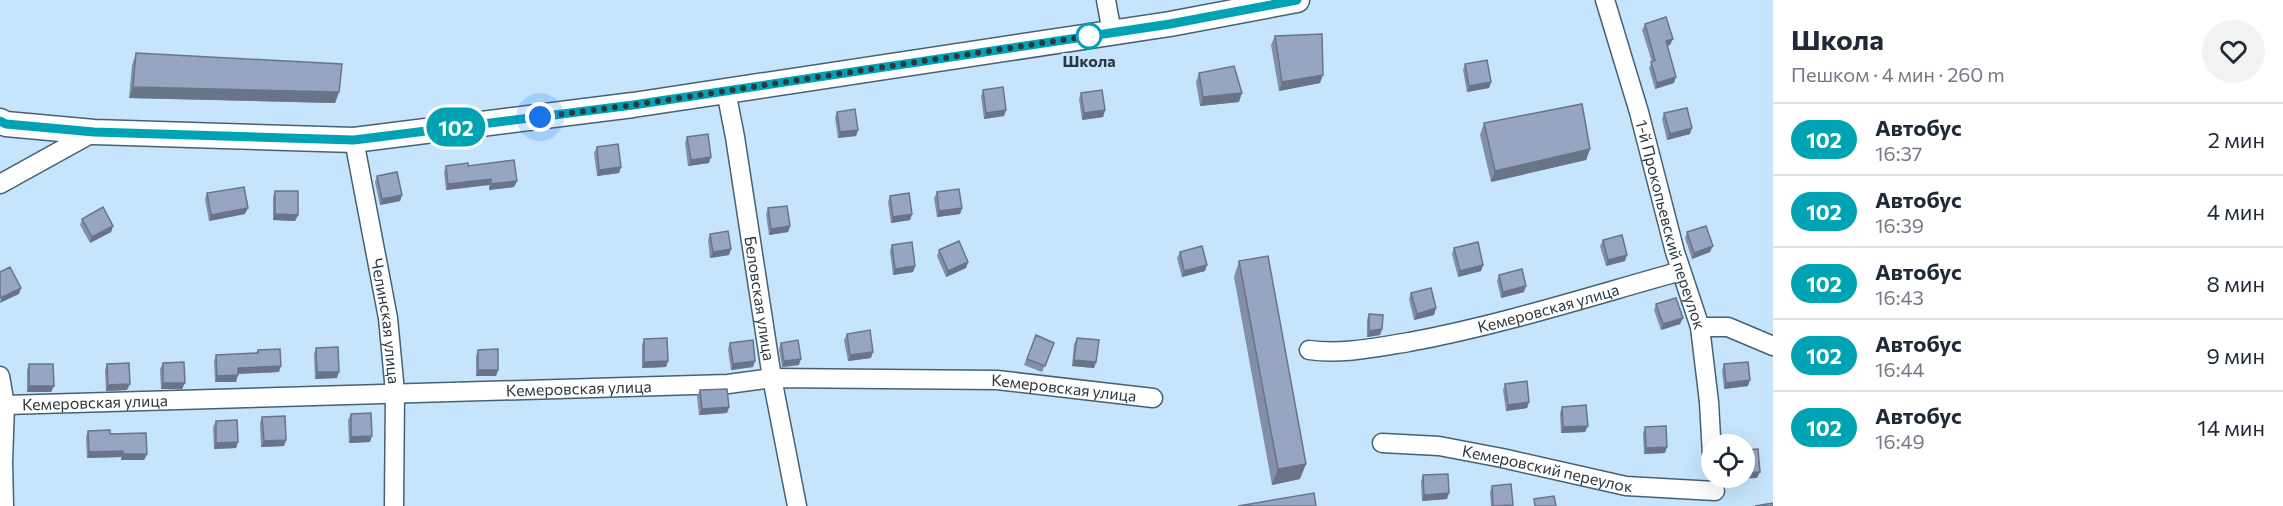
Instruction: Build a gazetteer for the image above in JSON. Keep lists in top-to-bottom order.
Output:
{
  "streets": {
    "street": [
      "1-й Прокопьевский переулок",
      "Беловская улица",
      "Кемеровская улица",
      "Челинская улица",
      "Кемеровский переулок"
    ]
  },
  "crossings": [
    ["1-й Прокопьевский переулок", "Кемеровская улица"],
    ["Беловская улица", "Кемеровская улица"],
    ["Кемеровская улица", "Челинская улица"]
  ],
  "places": ["Школа"],
  "lines": ["bus line 102"],
  "page": {
    "on_map": "102",
    "heading": ["Школа", "Пешком · 4 мин · 260 m"],
    "list": [
      {
        "mark": "102",
        "name": "Автобус",
        "note": "16:37",
        "value": "2 мин"
      },
      {
        "mark": "102",
        "name": "Автобус",
        "note": "16:39",
        "value": "4 мин"
      },
      {
        "mark": "102",
        "name": "Автобус",
        "note": "16:43",
        "value": "8 мин"
      },
      {
        "mark": "102",
        "name": "Автобус",
        "note": "16:44",
        "value": "9 мин"
      },
      {
        "mark": "102",
        "name": "Автобус",
        "note": "16:49",
        "value": "14 мин"
      }
    ]
  }
}
